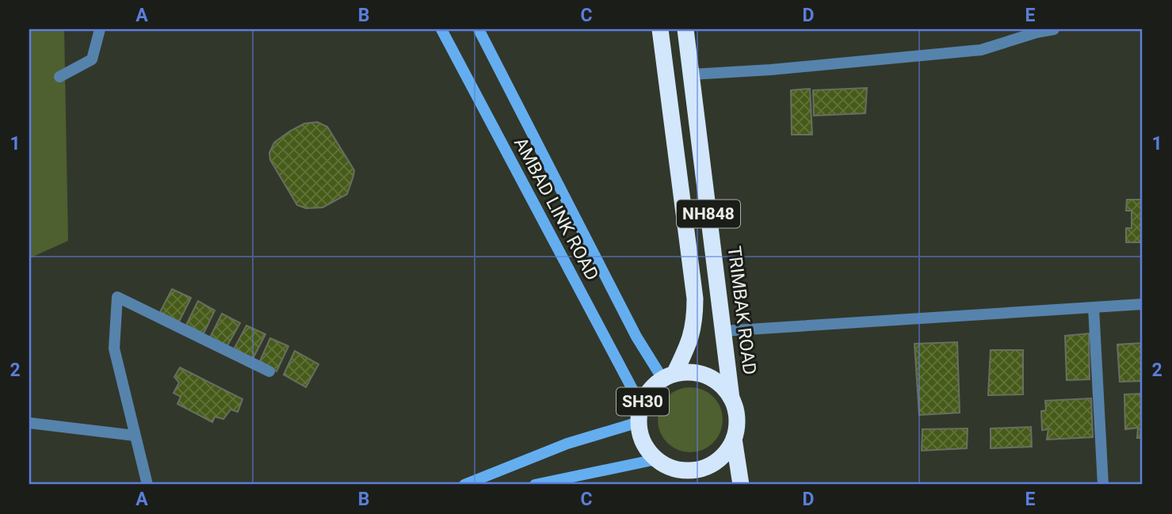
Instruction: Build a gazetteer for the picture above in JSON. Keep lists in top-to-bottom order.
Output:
{
  "streets": {
    "highway": ["NH848", "TRIMBAK ROAD", "SH30"],
    "main road": ["AMBAD LINK ROAD"]
  },
  "crossings": [
    ["AMBAD LINK ROAD", "NH848"],
    ["AMBAD LINK ROAD", "TRIMBAK ROAD"],
    ["AMBAD LINK ROAD", "SH30"],
    ["NH848", "TRIMBAK ROAD"],
    ["NH848", "SH30"],
    ["TRIMBAK ROAD", "SH30"]
  ],
  "grid": {
    "columns": [
      "A",
      "B",
      "C",
      "D",
      "E"
    ],
    "rows": ["1", "2"]
  }
}
